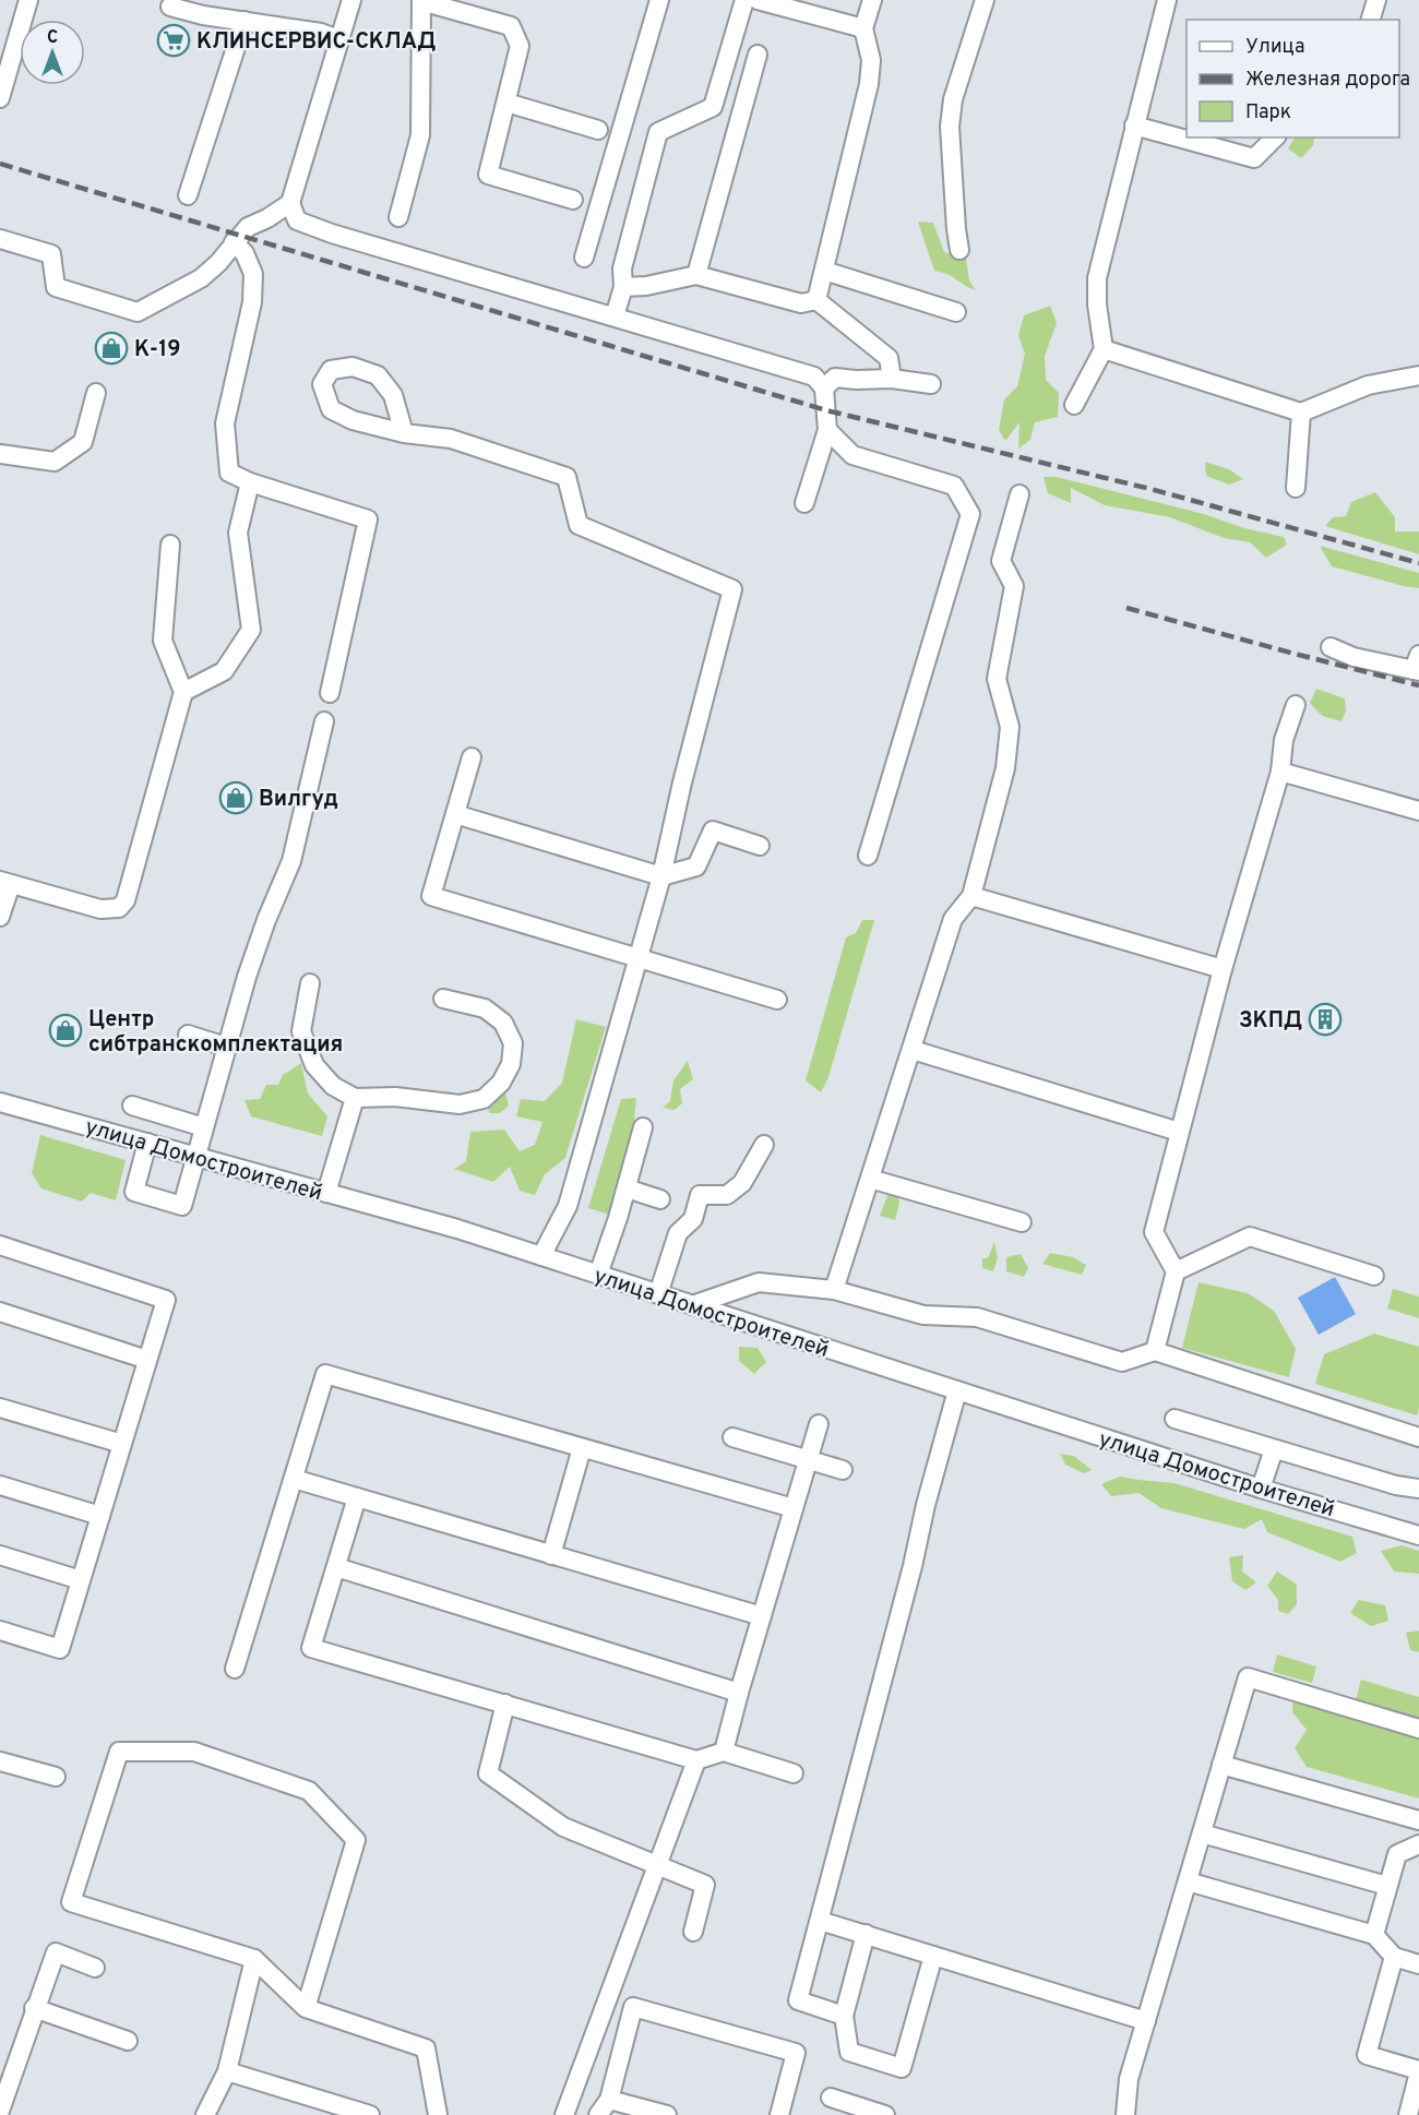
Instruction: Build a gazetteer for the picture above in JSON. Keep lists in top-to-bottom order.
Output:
{
  "streets": {
    "street": ["улица Домостроителей"]
  },
  "places": {
    "supermarket": ["КЛИНСЕРВИС-СКЛАД"],
    "shop": ["К-19", "Вилгуд", "Центр сибтранскомплектация"],
    "building": ["ЗКПД"]
  },
  "legend": ["Улица", "Железная дорога", "Парк"],
  "north": "top"
}
